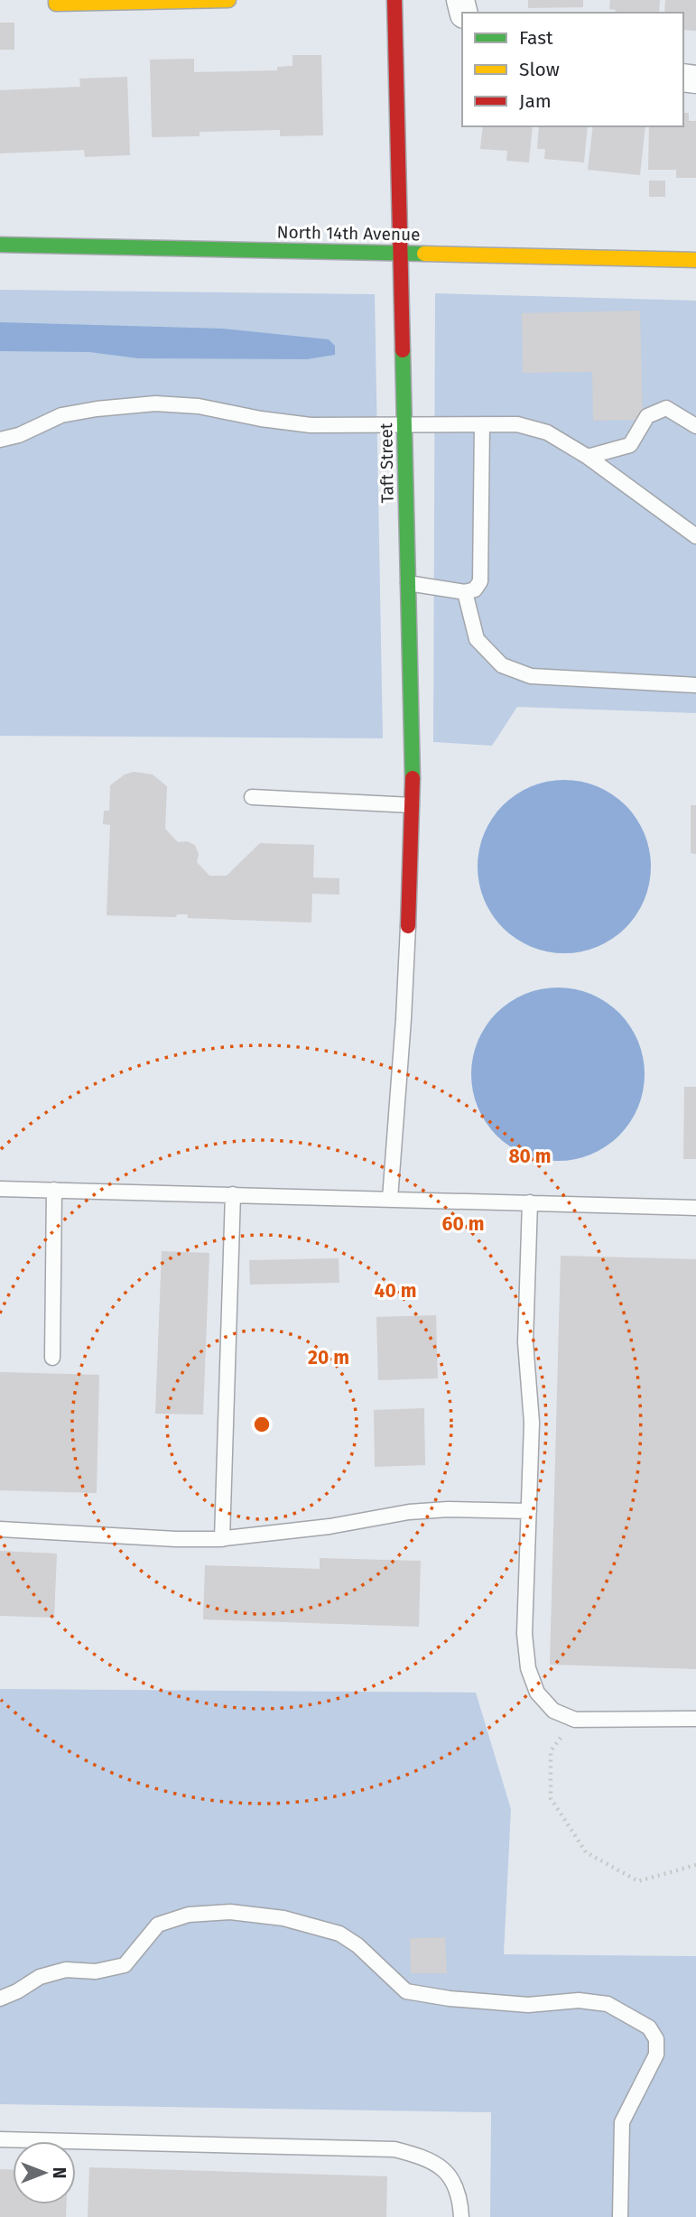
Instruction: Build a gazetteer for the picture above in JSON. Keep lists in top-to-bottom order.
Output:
{
  "streets": {
    "street": ["North 14th Avenue", "Taft Street"]
  },
  "crossings": [
    ["North 14th Avenue", "Taft Street"]
  ],
  "legend": ["Fast", "Slow", "Jam"],
  "north": "right",
  "rings": [
    "80 m",
    "60 m",
    "40 m",
    "20 m"
  ]
}
